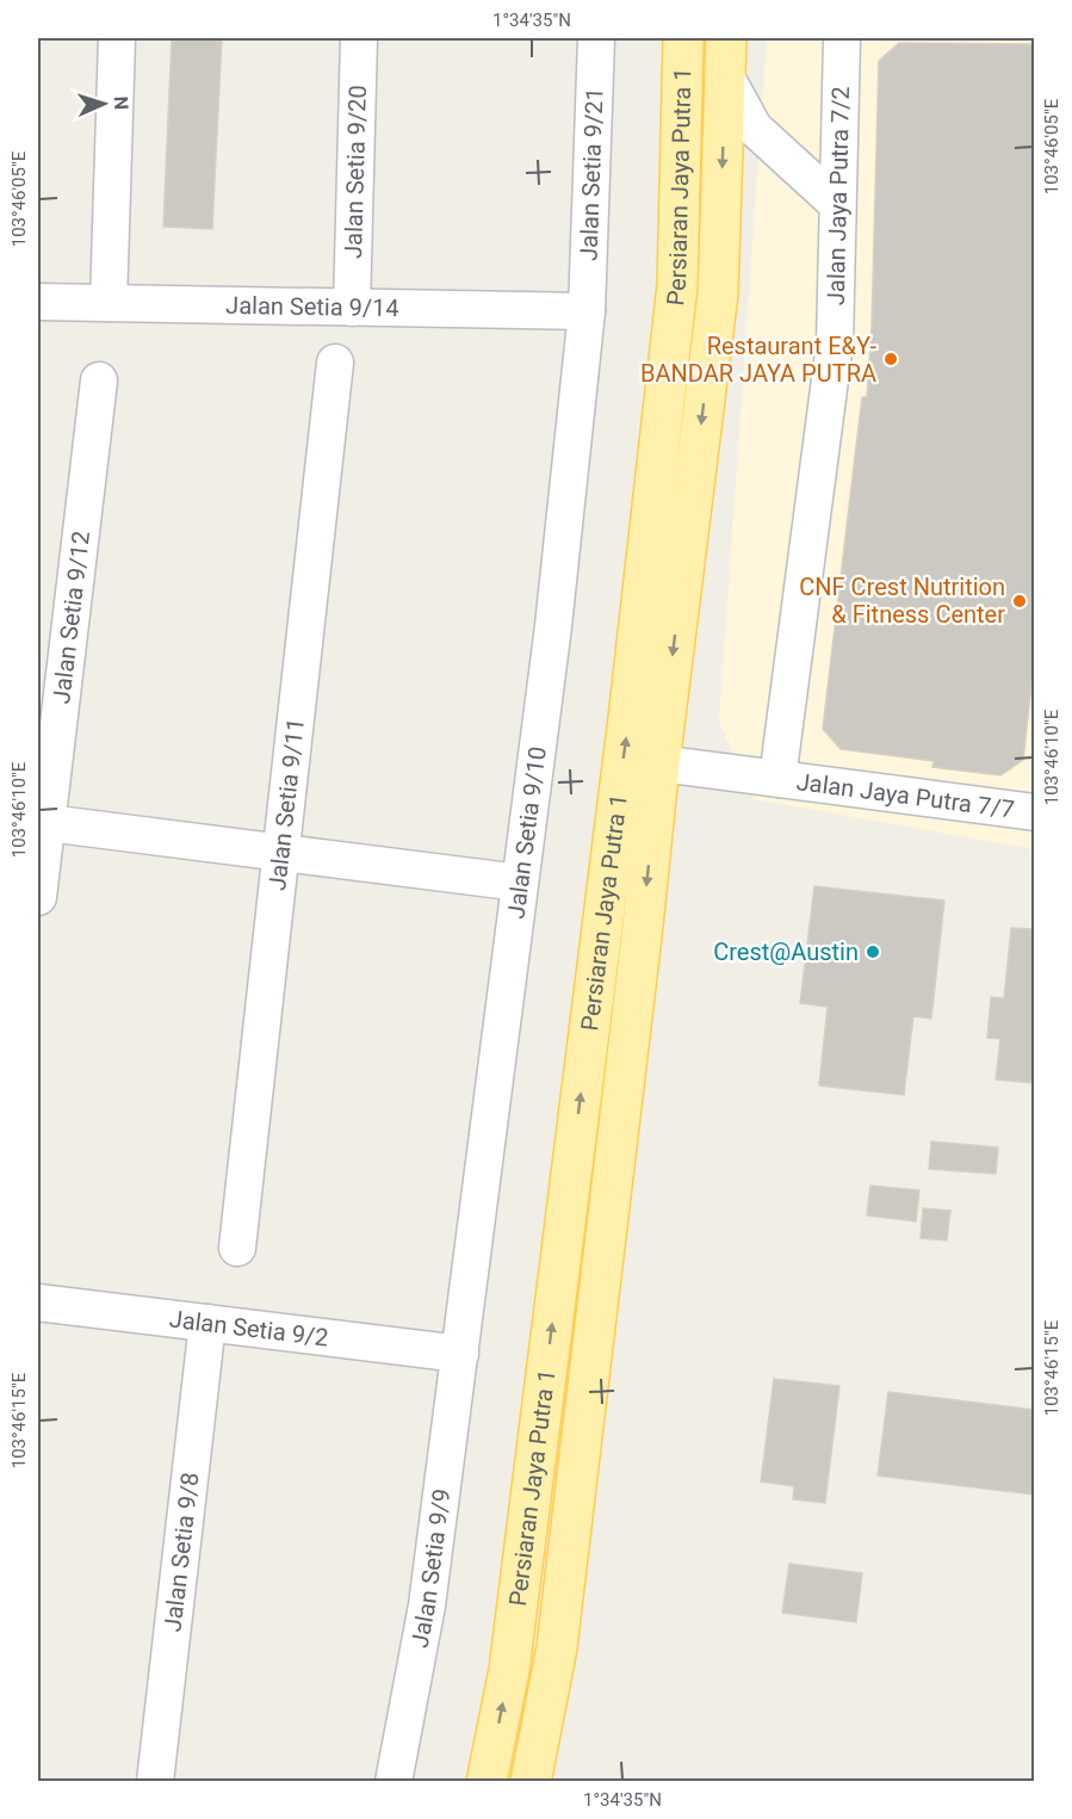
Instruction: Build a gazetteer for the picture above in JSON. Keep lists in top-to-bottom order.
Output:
{
  "streets": {
    "main road": ["Persiaran Jaya Putra 1"],
    "street": [
      "Jalan Setia 9/20",
      "Jalan Setia 9/21",
      "Jalan Jaya Putra 7/2",
      "Jalan Setia 9/14",
      "Jalan Setia 9/12",
      "Jalan Jaya Putra 7/7",
      "Jalan Setia 9/11",
      "Jalan Setia 9/10",
      "Jalan Setia 9/2",
      "Jalan Setia 9/8",
      "Jalan Setia 9/9"
    ]
  },
  "crossings": [
    ["Jalan Setia 9/20", "Jalan Setia 9/14"],
    ["Jalan Setia 9/21", "Jalan Setia 9/14"],
    ["Jalan Setia 9/21", "Jalan Setia 9/10"],
    ["Persiaran Jaya Putra 1", "Jalan Jaya Putra 7/7"],
    ["Jalan Jaya Putra 7/2", "Jalan Jaya Putra 7/7"],
    ["Jalan Setia 9/14", "Jalan Setia 9/10"],
    ["Jalan Setia 9/10", "Jalan Setia 9/2"],
    ["Jalan Setia 9/10", "Jalan Setia 9/9"],
    ["Jalan Setia 9/2", "Jalan Setia 9/8"],
    ["Jalan Setia 9/2", "Jalan Setia 9/9"]
  ],
  "places": ["Restaurant E&Y- BANDAR JAYA PUTRA", "CNF Crest Nutrition & Fitness Center", "Crest@Austin"],
  "north": "right",
  "coordinates": [
    "1°34'35\"N",
    "103°46'05\"E",
    "103°46'10\"E",
    "103°46'15\"E"
  ]
}
